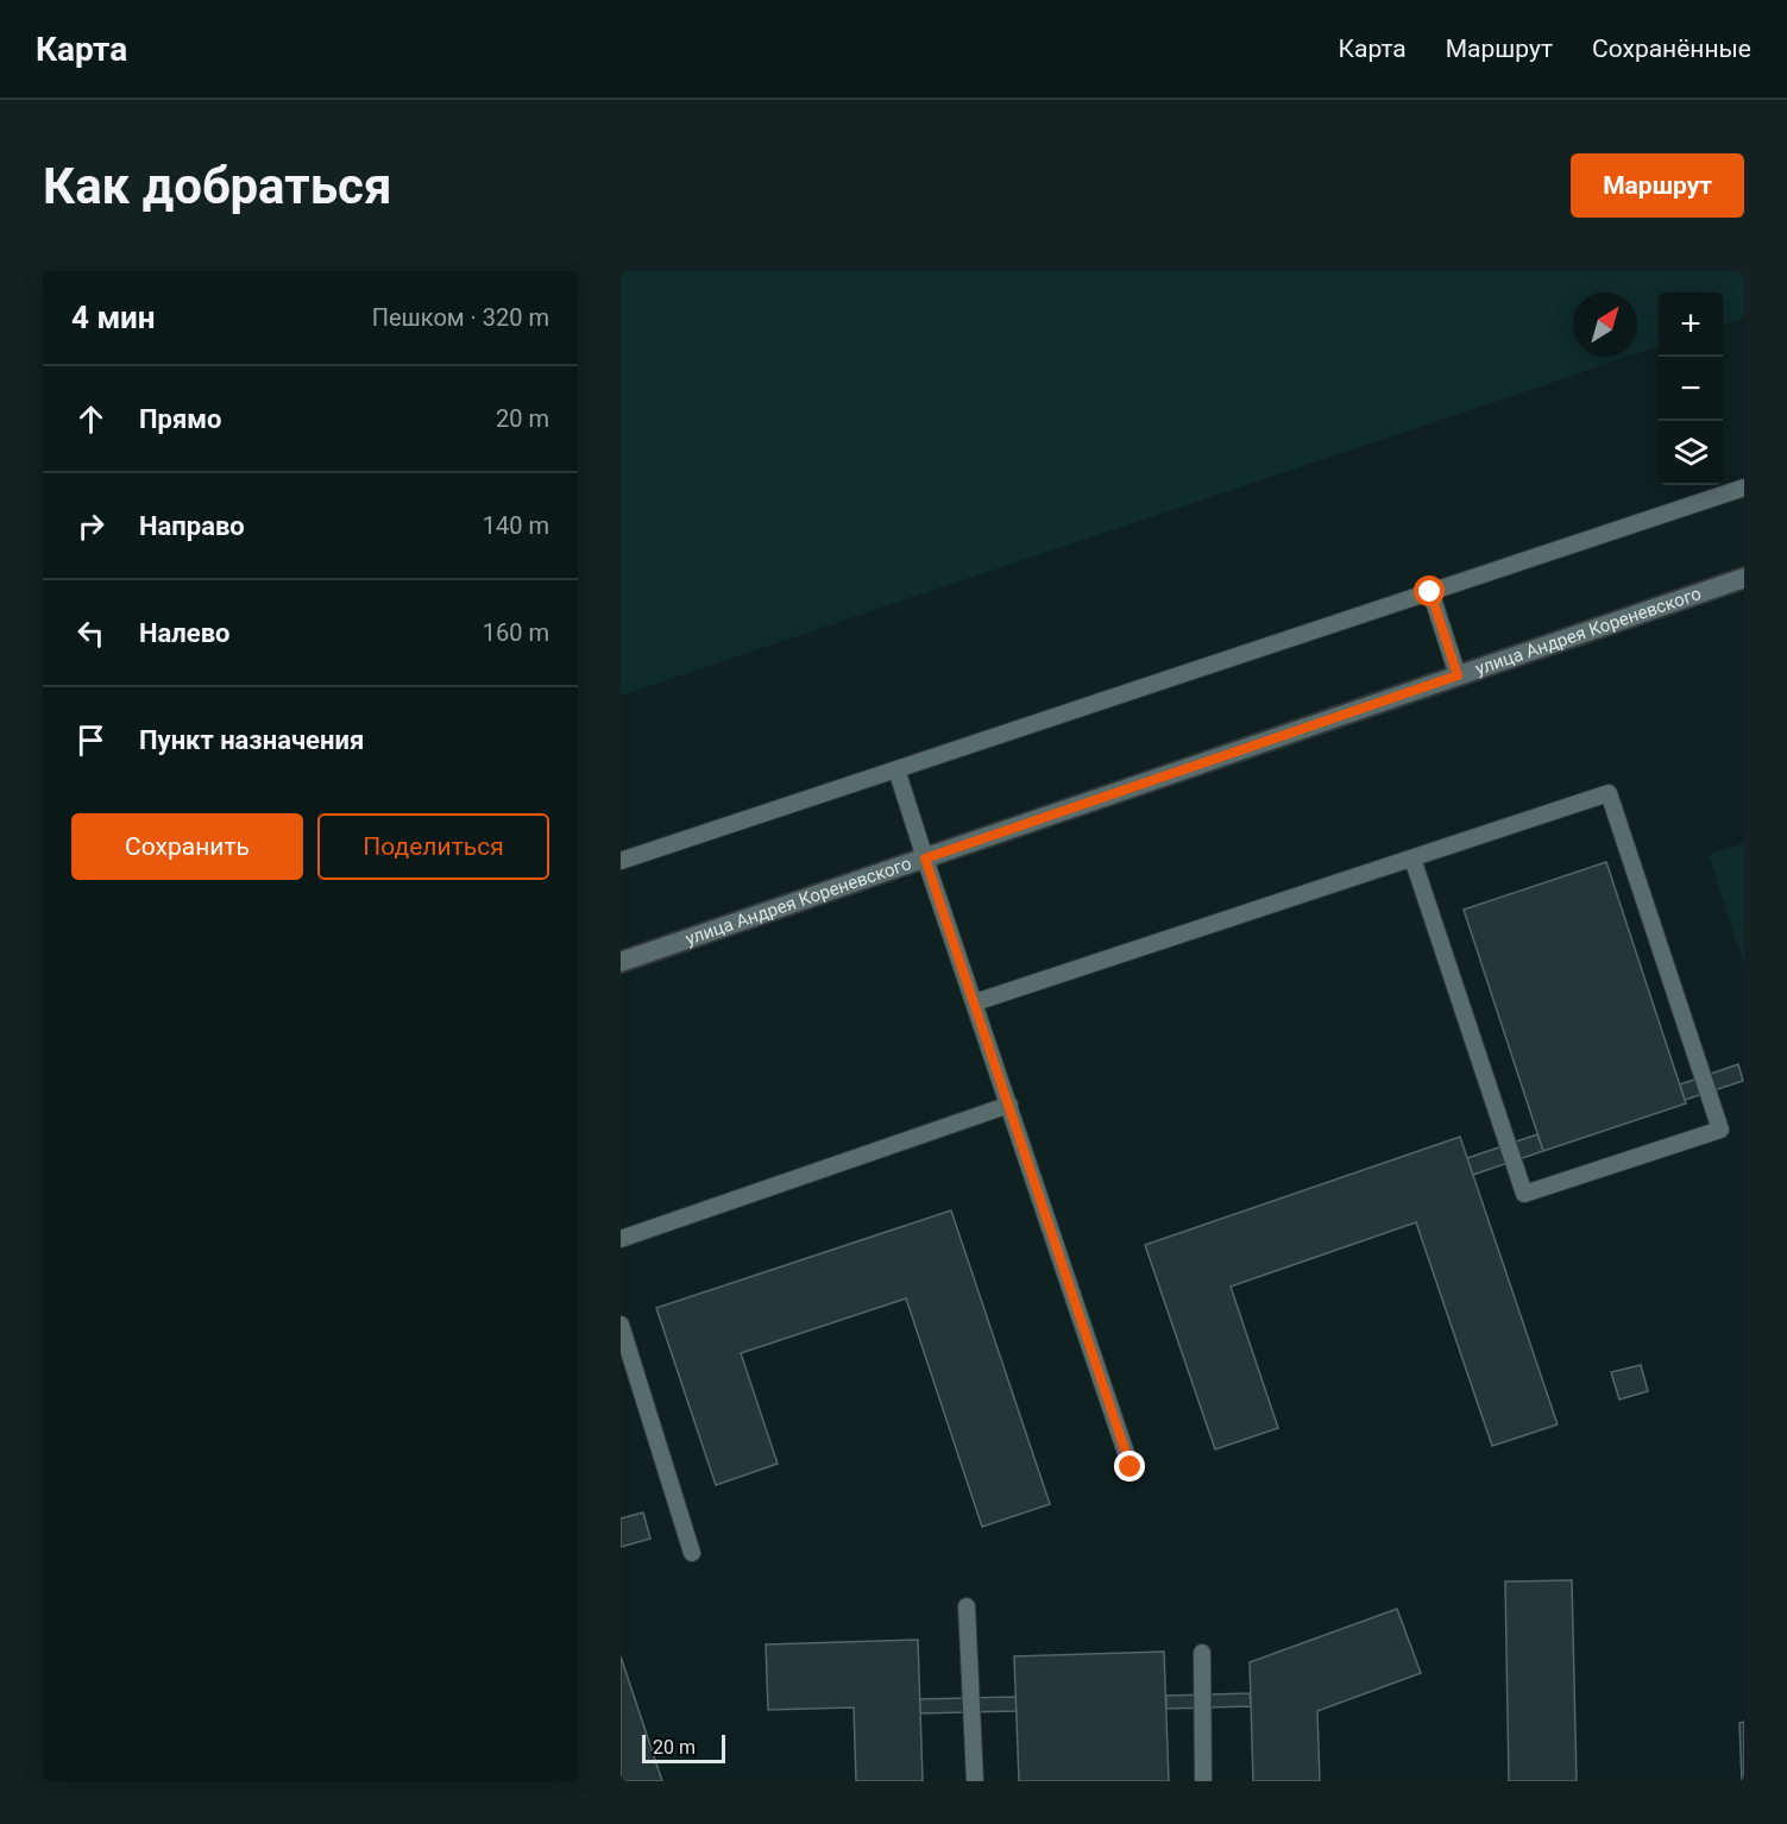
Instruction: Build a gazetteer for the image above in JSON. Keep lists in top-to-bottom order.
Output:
{
  "streets": {
    "street": ["улица Андрея Кореневского"]
  },
  "scale_bar": "20 m",
  "north": "top right",
  "page": {
    "header": "Карта",
    "nav": ["Карта", "Маршрут", "Сохранённые"],
    "buttons": [
      "Маршрут",
      ["Сохранить", "Поделиться"]
    ],
    "title": "Как добраться",
    "heading": ["4 мин", "Пешком · 320 m"],
    "map_buttons": ["+", "−"],
    "list": [
      ["Прямо", "20 m"],
      ["Направо", "140 m"],
      ["Налево", "160 m"],
      "Пункт назначения"
    ],
    "scale": "20 m"
  }
}
